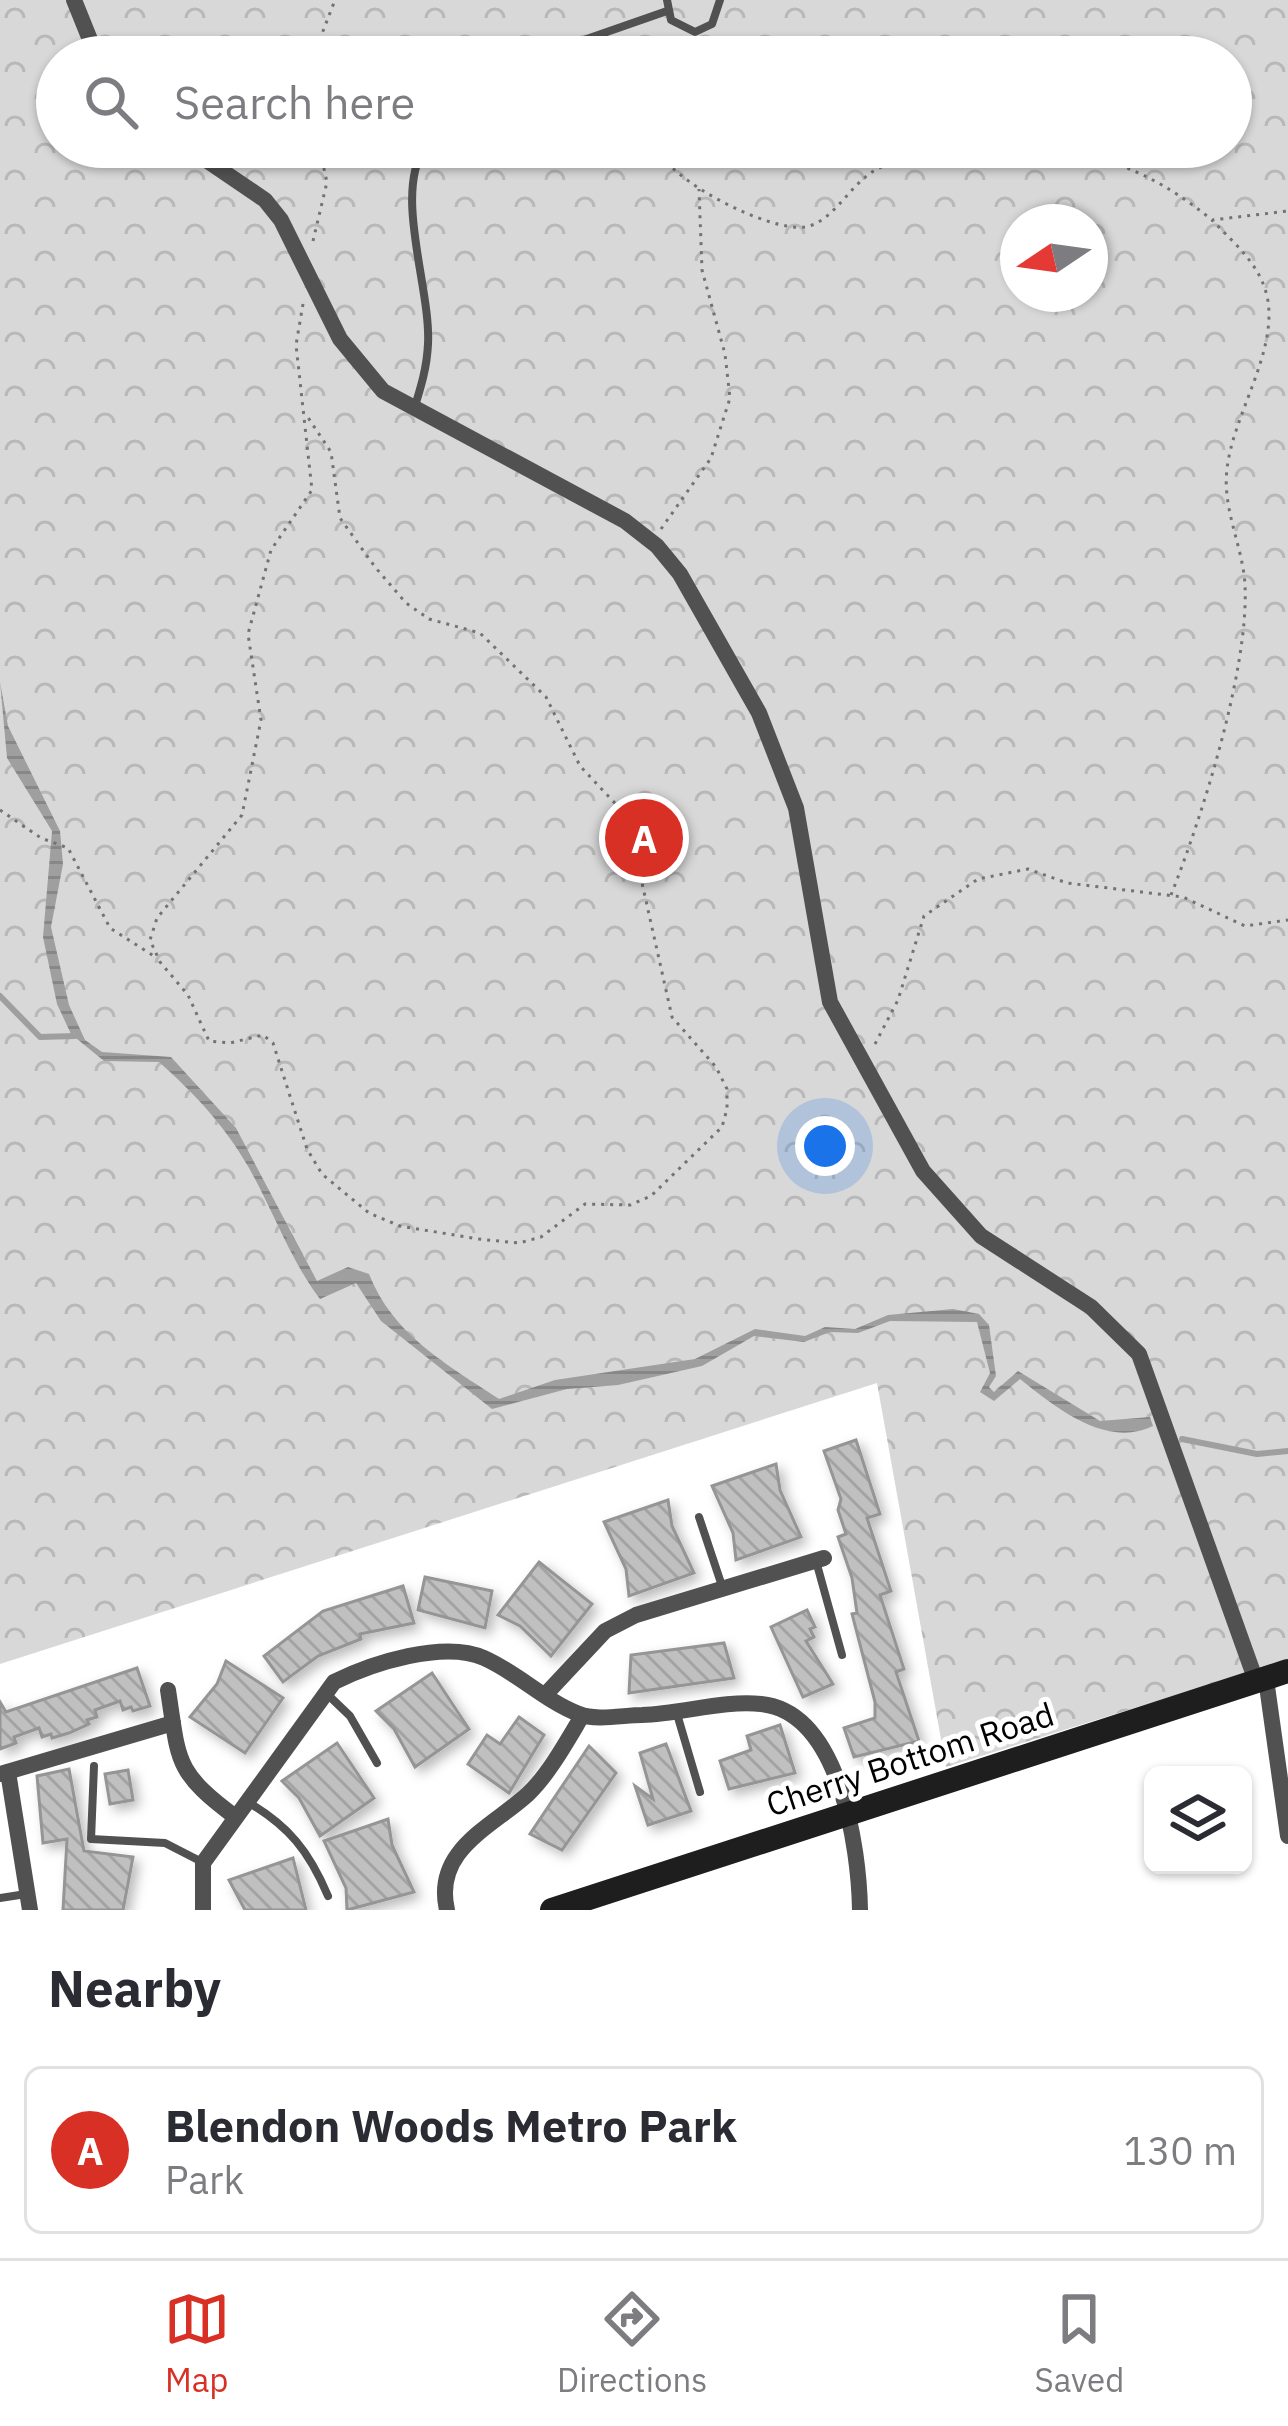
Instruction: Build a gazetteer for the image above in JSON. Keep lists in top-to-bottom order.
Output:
{
  "streets": {
    "main road": ["Cherry Bottom Road"]
  },
  "north": "left",
  "page": {
    "search": "Search here",
    "pins": "A",
    "heading": "Nearby",
    "list": [
      {
        "mark": "A",
        "name": "Blendon Woods Metro Park",
        "note": "Park",
        "value": "130 m"
      }
    ],
    "nav": ["Map", "Directions", "Saved"]
  }
}
